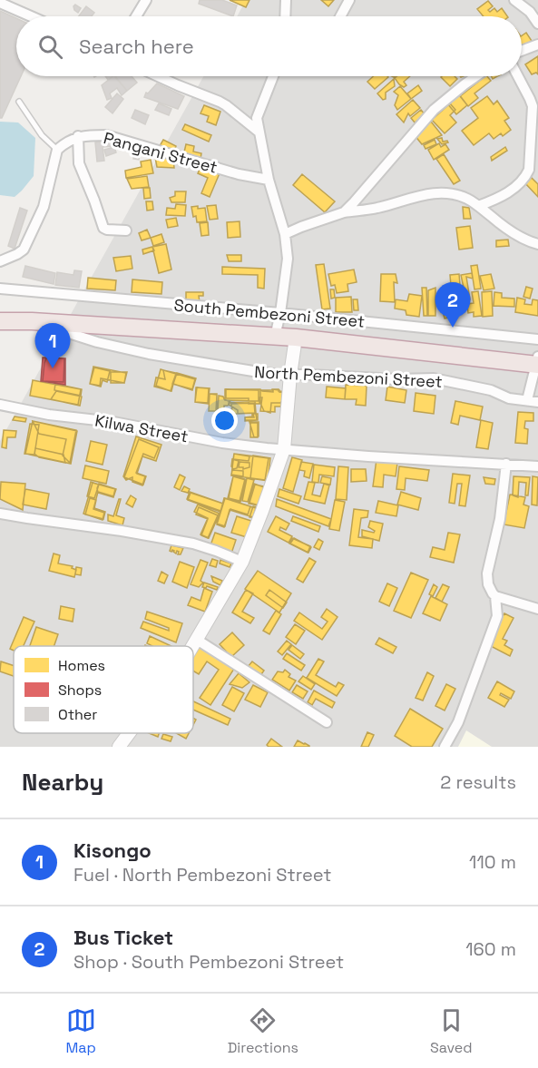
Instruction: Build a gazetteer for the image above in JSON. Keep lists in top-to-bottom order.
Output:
{
  "streets": {
    "street": [
      "Pangani Street",
      "South Pembezoni Street",
      "North Pembezoni Street",
      "Kilwa Street"
    ]
  },
  "legend": ["Homes", "Shops", "Other"],
  "page": {
    "search": "Search here",
    "pins": ["2", "1"],
    "heading": ["Nearby", "2 results"],
    "list": [
      {
        "mark": "1",
        "name": "Kisongo",
        "note": "Fuel · North Pembezoni Street",
        "value": "110 m"
      },
      {
        "mark": "2",
        "name": "Bus Ticket",
        "note": "Shop · South Pembezoni Street",
        "value": "160 m"
      }
    ],
    "nav": ["Map", "Directions", "Saved"]
  }
}
